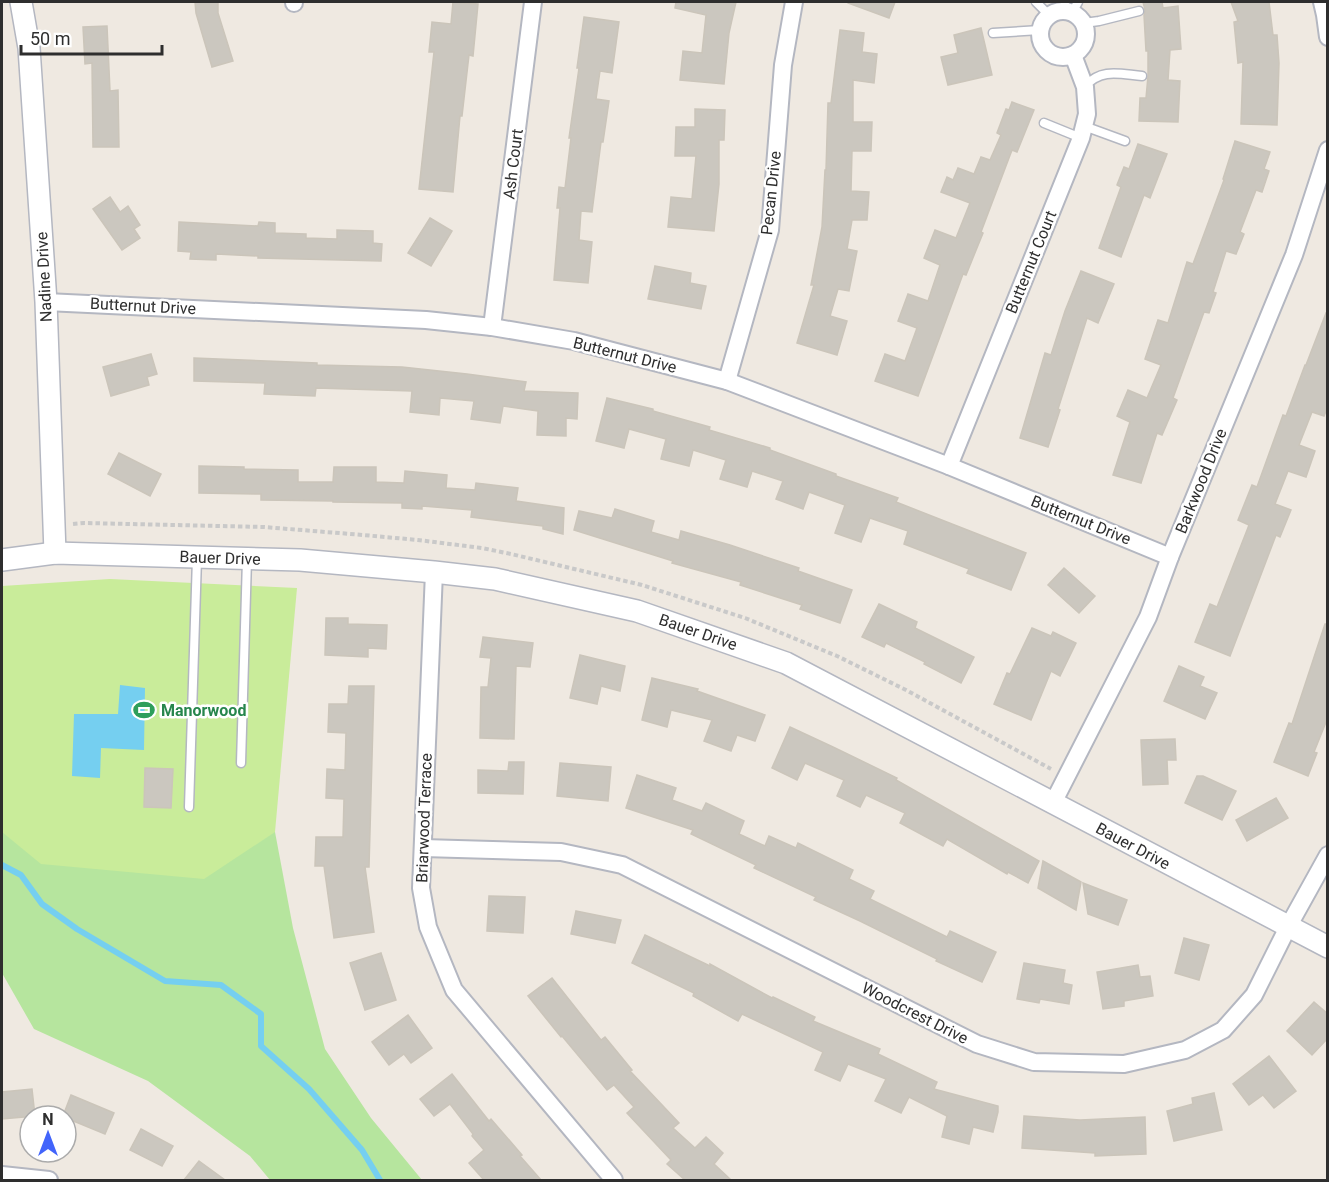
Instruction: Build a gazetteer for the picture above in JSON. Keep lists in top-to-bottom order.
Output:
{
  "streets": {
    "street": [
      "Ash Court",
      "Pecan Drive",
      "Butternut Court",
      "Nadine Drive",
      "Butternut Drive",
      "Barkwood Drive",
      "Bauer Drive",
      "Briarwood Terrace",
      "Woodcrest Drive"
    ]
  },
  "crossings": [
    ["Ash Court", "Butternut Drive"],
    ["Pecan Drive", "Butternut Drive"],
    ["Butternut Court", "Butternut Drive"],
    ["Nadine Drive", "Butternut Drive"],
    ["Nadine Drive", "Bauer Drive"],
    ["Butternut Drive", "Barkwood Drive"],
    ["Barkwood Drive", "Bauer Drive"],
    ["Bauer Drive", "Briarwood Terrace"],
    ["Bauer Drive", "Woodcrest Drive"],
    ["Briarwood Terrace", "Woodcrest Drive"]
  ],
  "places": {
    "sports": ["Manorwood"]
  },
  "scale_bar": "50 m",
  "north": "top"
}
